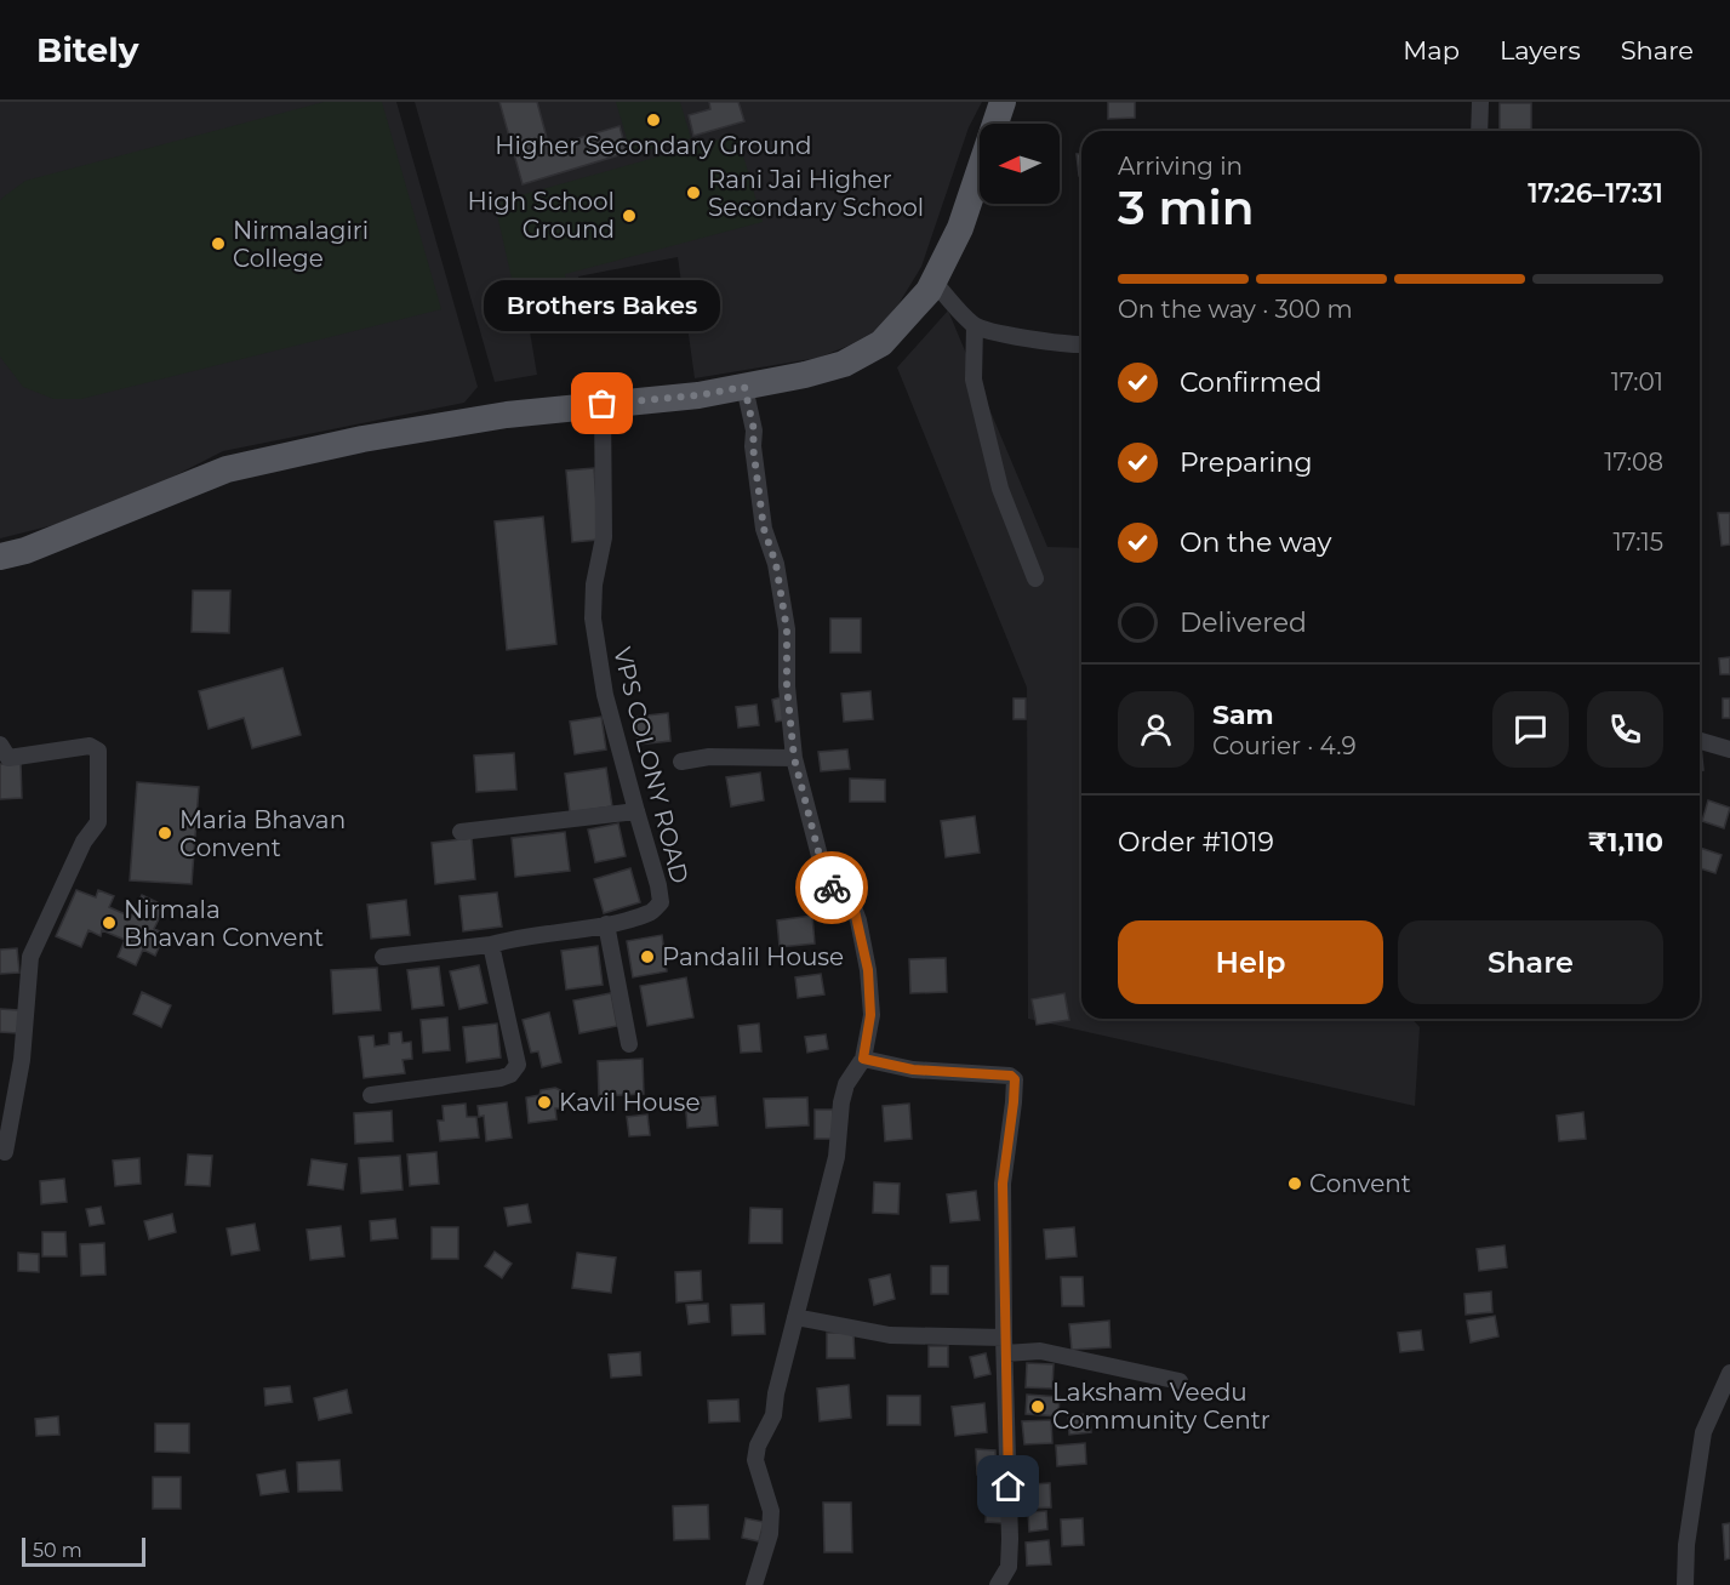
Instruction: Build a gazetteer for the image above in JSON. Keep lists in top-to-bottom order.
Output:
{
  "streets": {
    "street": ["VPS COLONY ROAD"]
  },
  "places": [
    "Higher Secondary Ground",
    "Rani Jai Higher Secondary School",
    "High School Ground",
    "Nirmalagiri College",
    "Brothers Bakes",
    "Maria Bhavan Convent",
    "Nirmala Bhavan Convent",
    "Pandalil House",
    "Kavil House",
    "Convent",
    "Laksham Veedu Community Centr"
  ],
  "scale_bar": "50 m",
  "north": "left",
  "page": {
    "header": "Bitely",
    "nav": ["Map", "Layers", "Share"],
    "heading": ["3 min", "Arriving in", "17:26–17:31"],
    "panel": [
      "Sam",
      "Courier · 4.9",
      "Order #1019",
      "₹1,110"
    ],
    "bar": "On the way · 300 m",
    "bubble": "Brothers Bakes",
    "list": [
      ["Confirmed", "17:01"],
      ["Preparing", "17:08"],
      ["On the way", "17:15"],
      "Delivered"
    ],
    "buttons": ["Help", "Share"],
    "scale": "50 m"
  }
}
